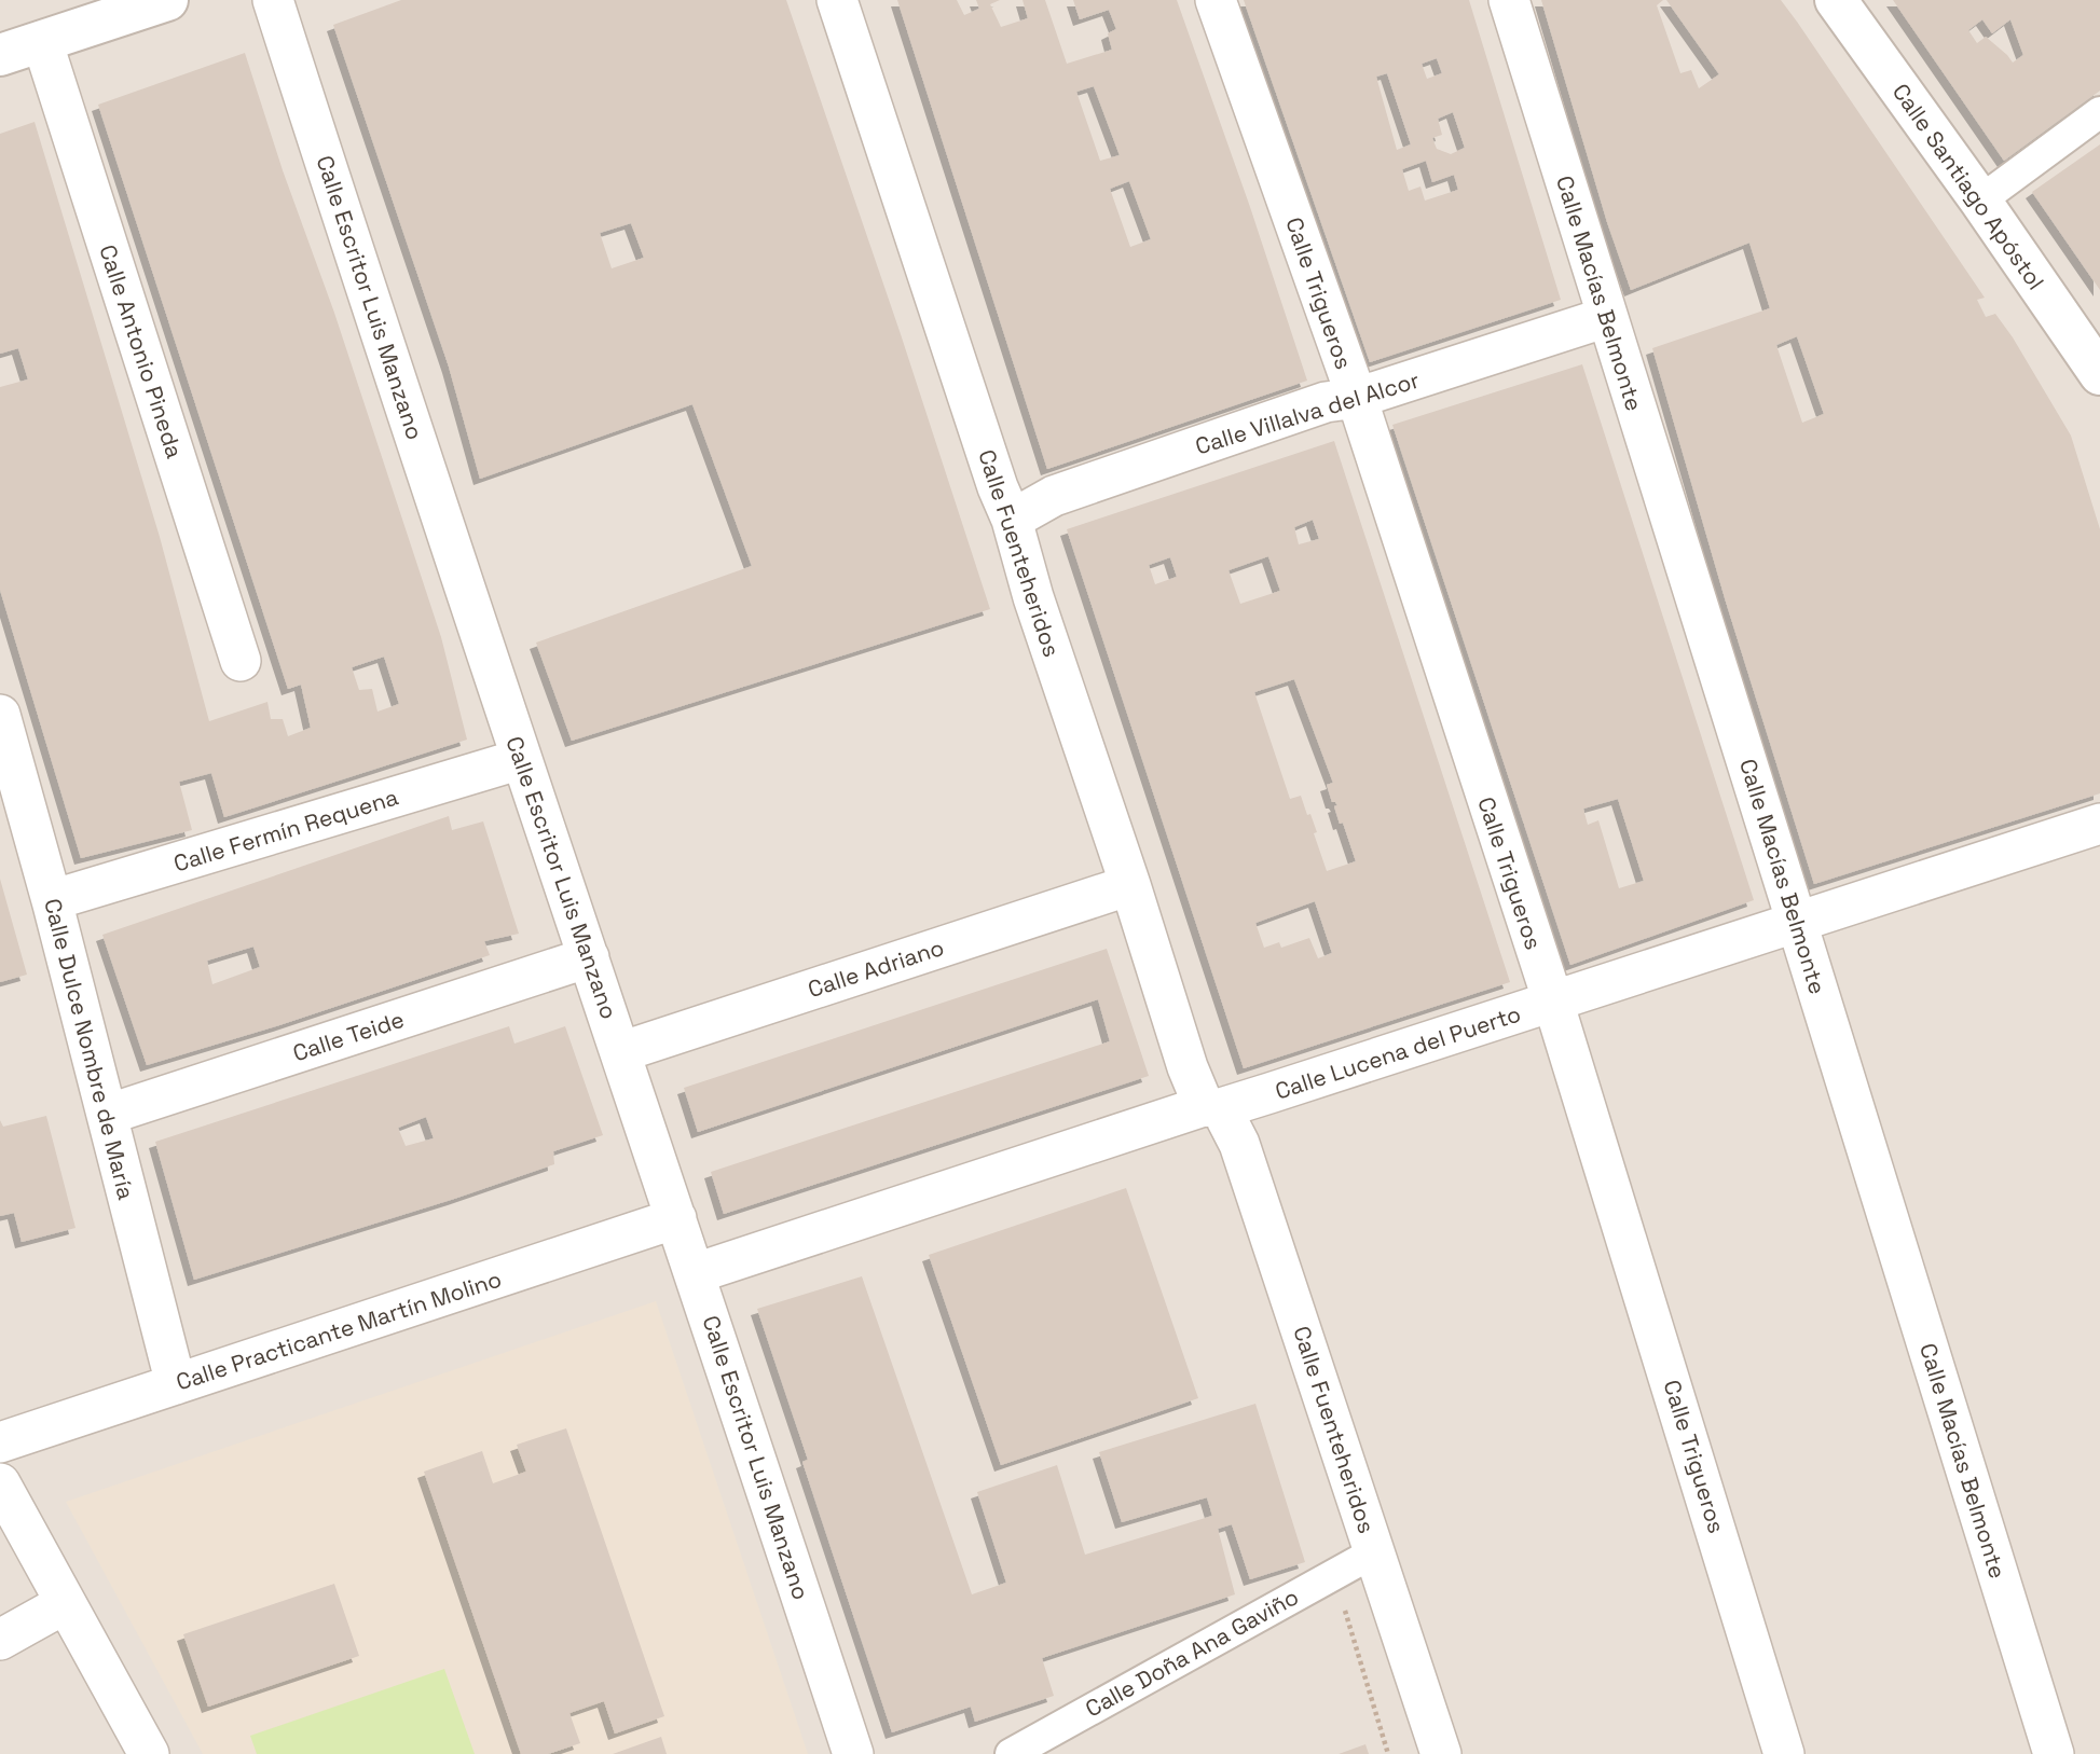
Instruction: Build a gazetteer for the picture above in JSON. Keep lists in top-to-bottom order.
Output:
{
  "streets": {
    "street": [
      "Calle Santiago Apóstol",
      "Calle Trigueros",
      "Calle Macías Belmonte",
      "Calle Escritor Luis Manzano",
      "Calle Antonio Pineda",
      "Calle Villalva del Alcor",
      "Calle Fuenteheridos",
      "Calle Fermín Requena",
      "Calle Adriano",
      "Calle Teide",
      "Calle Dulce Nombre de María",
      "Calle Lucena del Puerto",
      "Calle Practicante Martín Molino",
      "Calle Doña Ana Gaviño"
    ]
  },
  "crossings": [
    ["Calle Trigueros", "Calle Villalva del Alcor"],
    ["Calle Trigueros", "Calle Lucena del Puerto"],
    ["Calle Macías Belmonte", "Calle Villalva del Alcor"],
    ["Calle Macías Belmonte", "Calle Lucena del Puerto"],
    ["Calle Escritor Luis Manzano", "Calle Fermín Requena"],
    ["Calle Escritor Luis Manzano", "Calle Adriano"],
    ["Calle Escritor Luis Manzano", "Calle Teide"],
    ["Calle Escritor Luis Manzano", "Calle Lucena del Puerto"],
    ["Calle Escritor Luis Manzano", "Calle Practicante Martín Molino"],
    ["Calle Villalva del Alcor", "Calle Fuenteheridos"],
    ["Calle Fuenteheridos", "Calle Adriano"],
    ["Calle Fuenteheridos", "Calle Lucena del Puerto"],
    ["Calle Fuenteheridos", "Calle Doña Ana Gaviño"],
    ["Calle Fermín Requena", "Calle Dulce Nombre de María"],
    ["Calle Teide", "Calle Dulce Nombre de María"],
    ["Calle Dulce Nombre de María", "Calle Practicante Martín Molino"]
  ]
}
